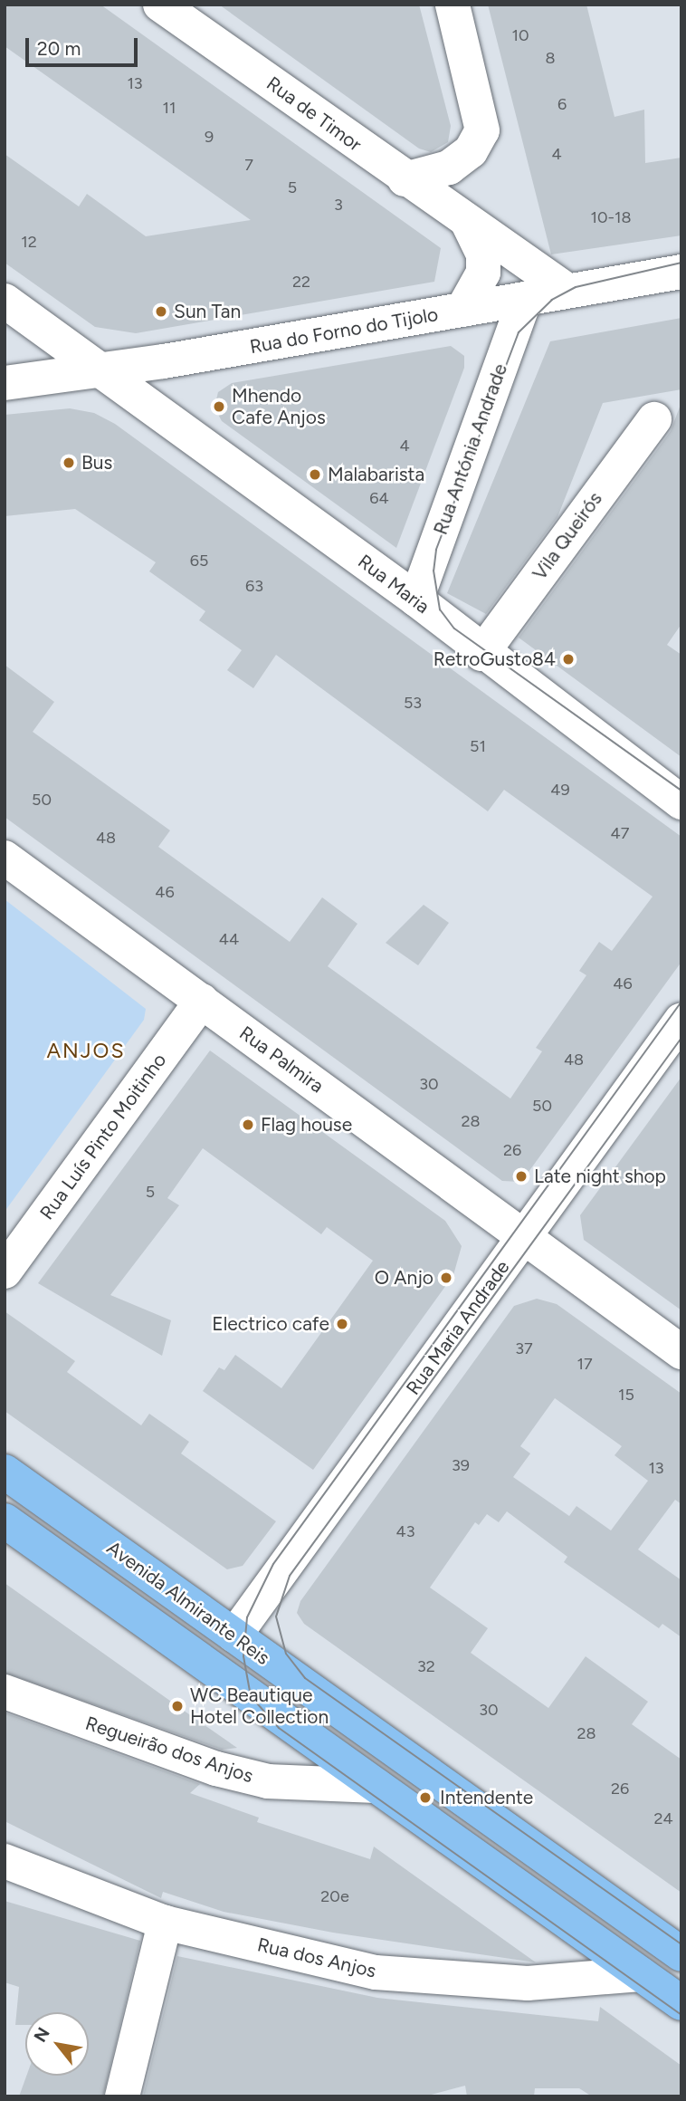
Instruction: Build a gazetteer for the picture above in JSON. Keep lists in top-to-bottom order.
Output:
{
  "streets": {
    "main road": ["Avenida Almirante Reis"],
    "street": [
      "Rua de Timor",
      "Rua do Forno do Tijolo",
      "Rua Antónia Andrade",
      "Vila Queirós",
      "Rua Maria",
      "Rua Palmira",
      "Rua Luís Pinto Moitinho",
      "Rua Maria Andrade",
      "Regueirão dos Anjos",
      "Rua dos Anjos"
    ]
  },
  "crossings": [
    ["Rua de Timor", "Rua do Forno do Tijolo"],
    ["Rua do Forno do Tijolo", "Rua Antónia Andrade"],
    ["Rua do Forno do Tijolo", "Rua Maria"],
    ["Rua Antónia Andrade", "Rua Maria"],
    ["Vila Queirós", "Rua Maria"],
    ["Rua Palmira", "Rua Luís Pinto Moitinho"],
    ["Rua Palmira", "Rua Maria Andrade"],
    ["Rua Maria Andrade", "Avenida Almirante Reis"],
    ["Avenida Almirante Reis", "Regueirão dos Anjos"],
    ["Avenida Almirante Reis", "Rua dos Anjos"]
  ],
  "districts": ["ANJOS"],
  "places": [
    "Sun Tan",
    "Mhendo Cafe Anjos",
    "Bus",
    "Malabarista",
    "RetroGusto84",
    "Flag house",
    "Late night shop",
    "O Anjo",
    "Electrico cafe",
    "WC Beautique Hotel Collection",
    "Intendente"
  ],
  "house_numbers": [
    "10",
    "8",
    "13",
    "6",
    "11",
    "9",
    "4",
    "7",
    "5",
    "3",
    "10-18",
    "12",
    "22",
    "4",
    "64",
    "65",
    "63",
    "53",
    "51",
    "49",
    "50",
    "47",
    "48",
    "46",
    "44",
    "46",
    "48",
    "30",
    "50",
    "28",
    "26",
    "5",
    "37",
    "17",
    "15",
    "39",
    "13",
    "43",
    "32",
    "30",
    "28",
    "26",
    "24",
    "20e"
  ],
  "scale_bar": "20 m",
  "north": "top left"
}
